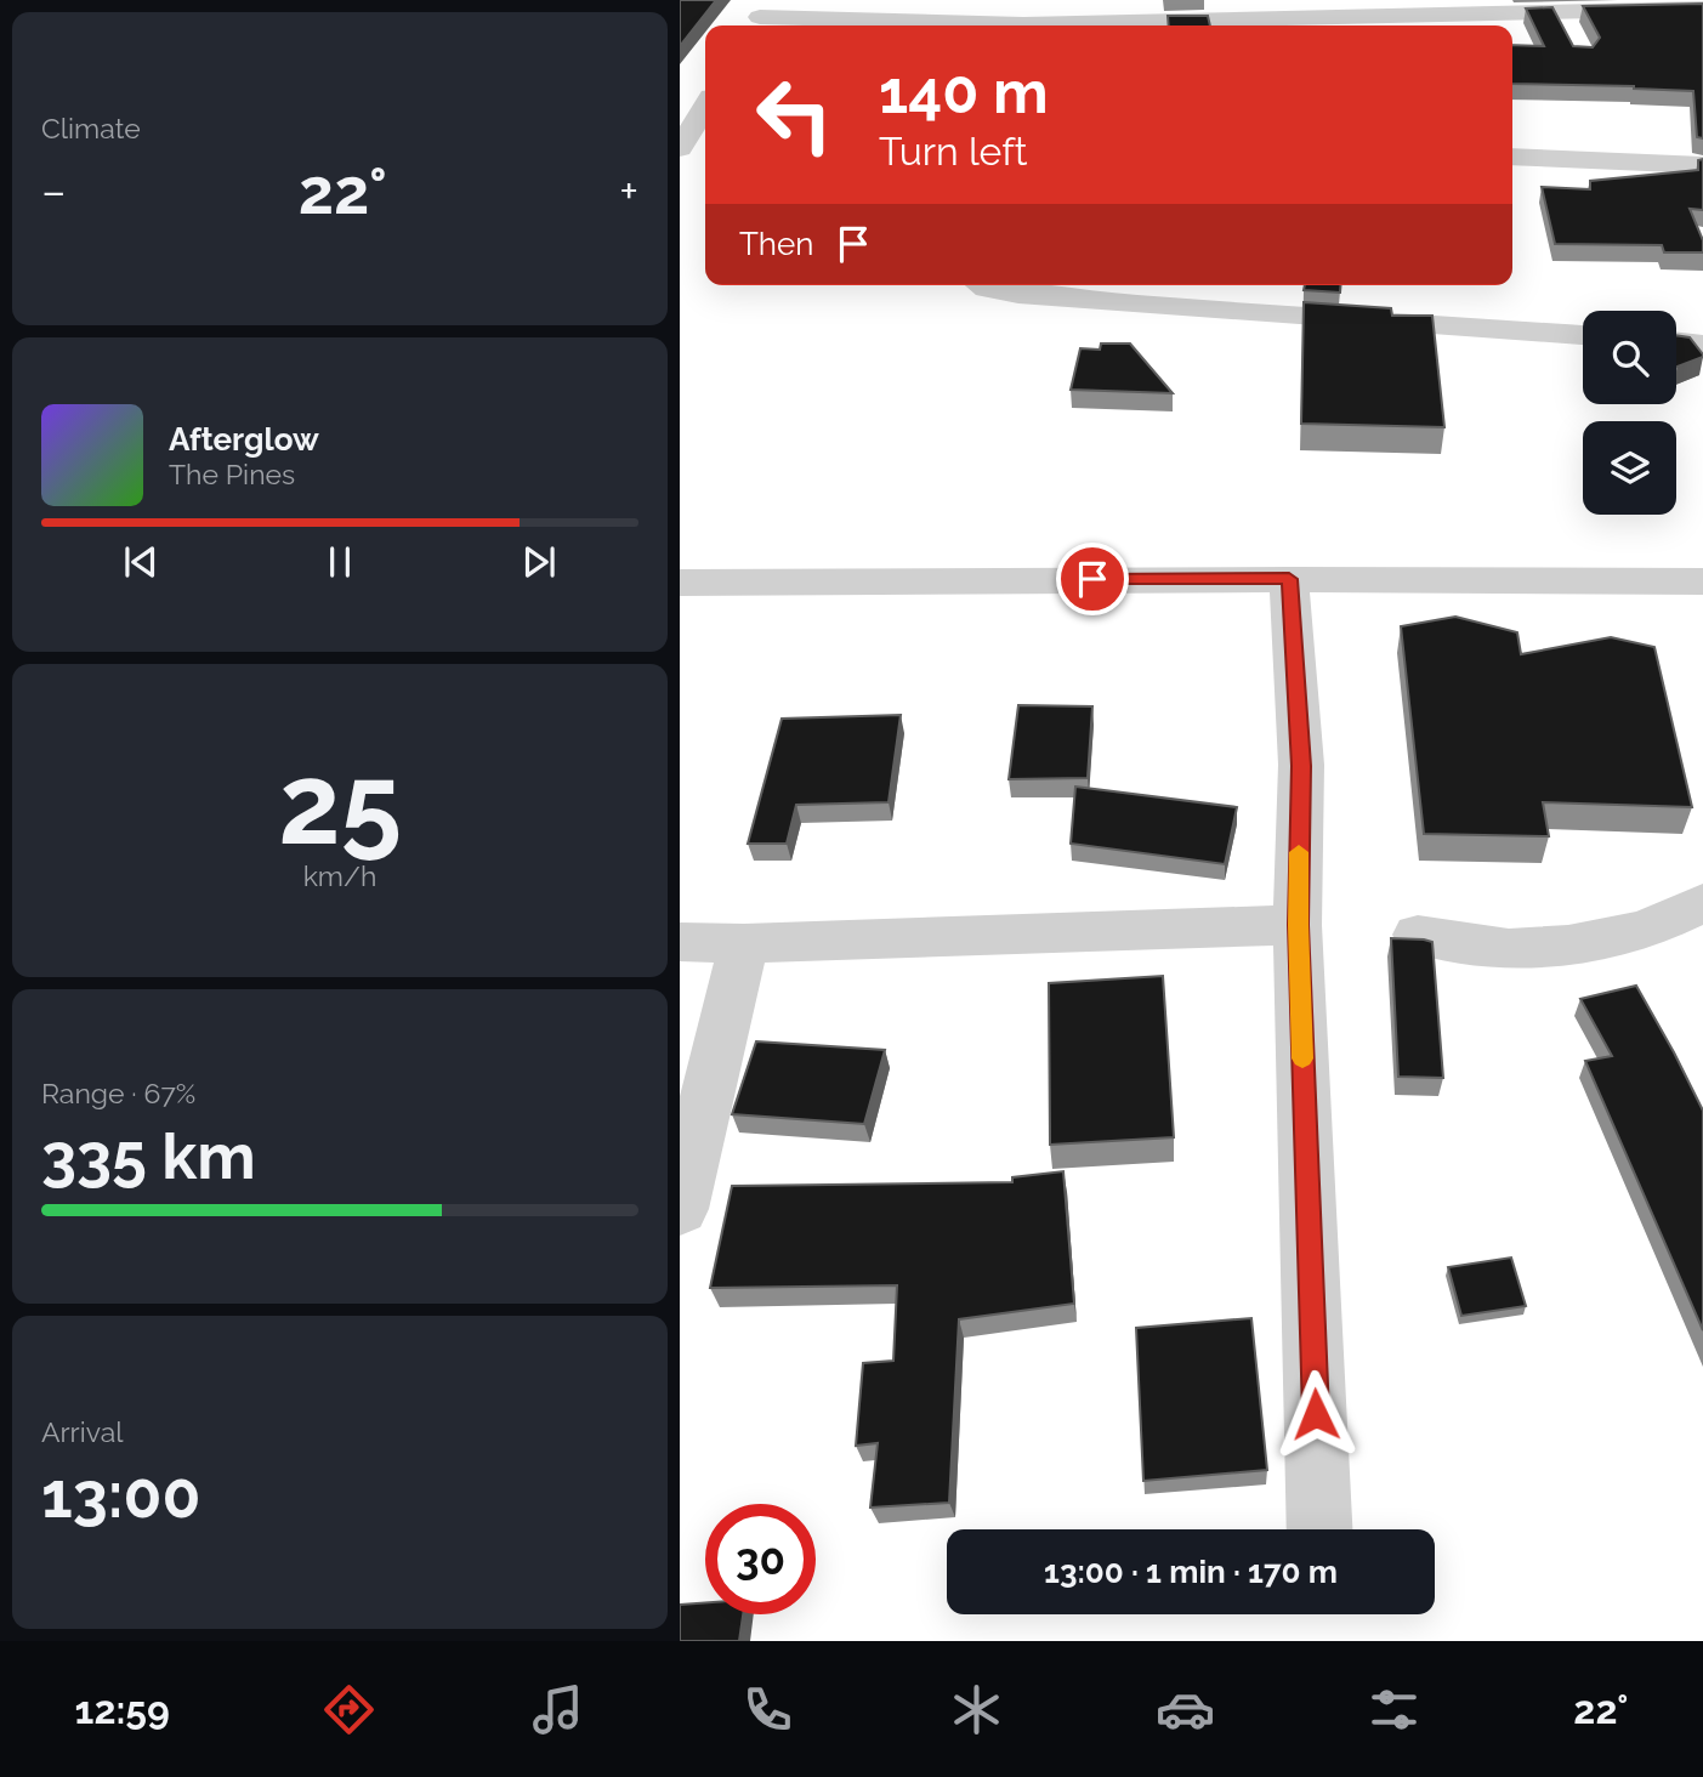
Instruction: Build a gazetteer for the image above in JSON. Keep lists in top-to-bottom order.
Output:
{
  "page": {
    "tile": [
      "Climate",
      ["25", "km/h"],
      ["Range · 67%", "335 km"],
      ["Arrival", "13:00"]
    ],
    "turn": ["140 m", "Turn left"],
    "heat": ["−", "22°", "+"],
    "then": "Then",
    "song": ["Afterglow", "The Pines"],
    "limit": "30",
    "trip": "13:00 · 1 min · 170 m",
    "tabs": ["12:59", "22°"]
  }
}
